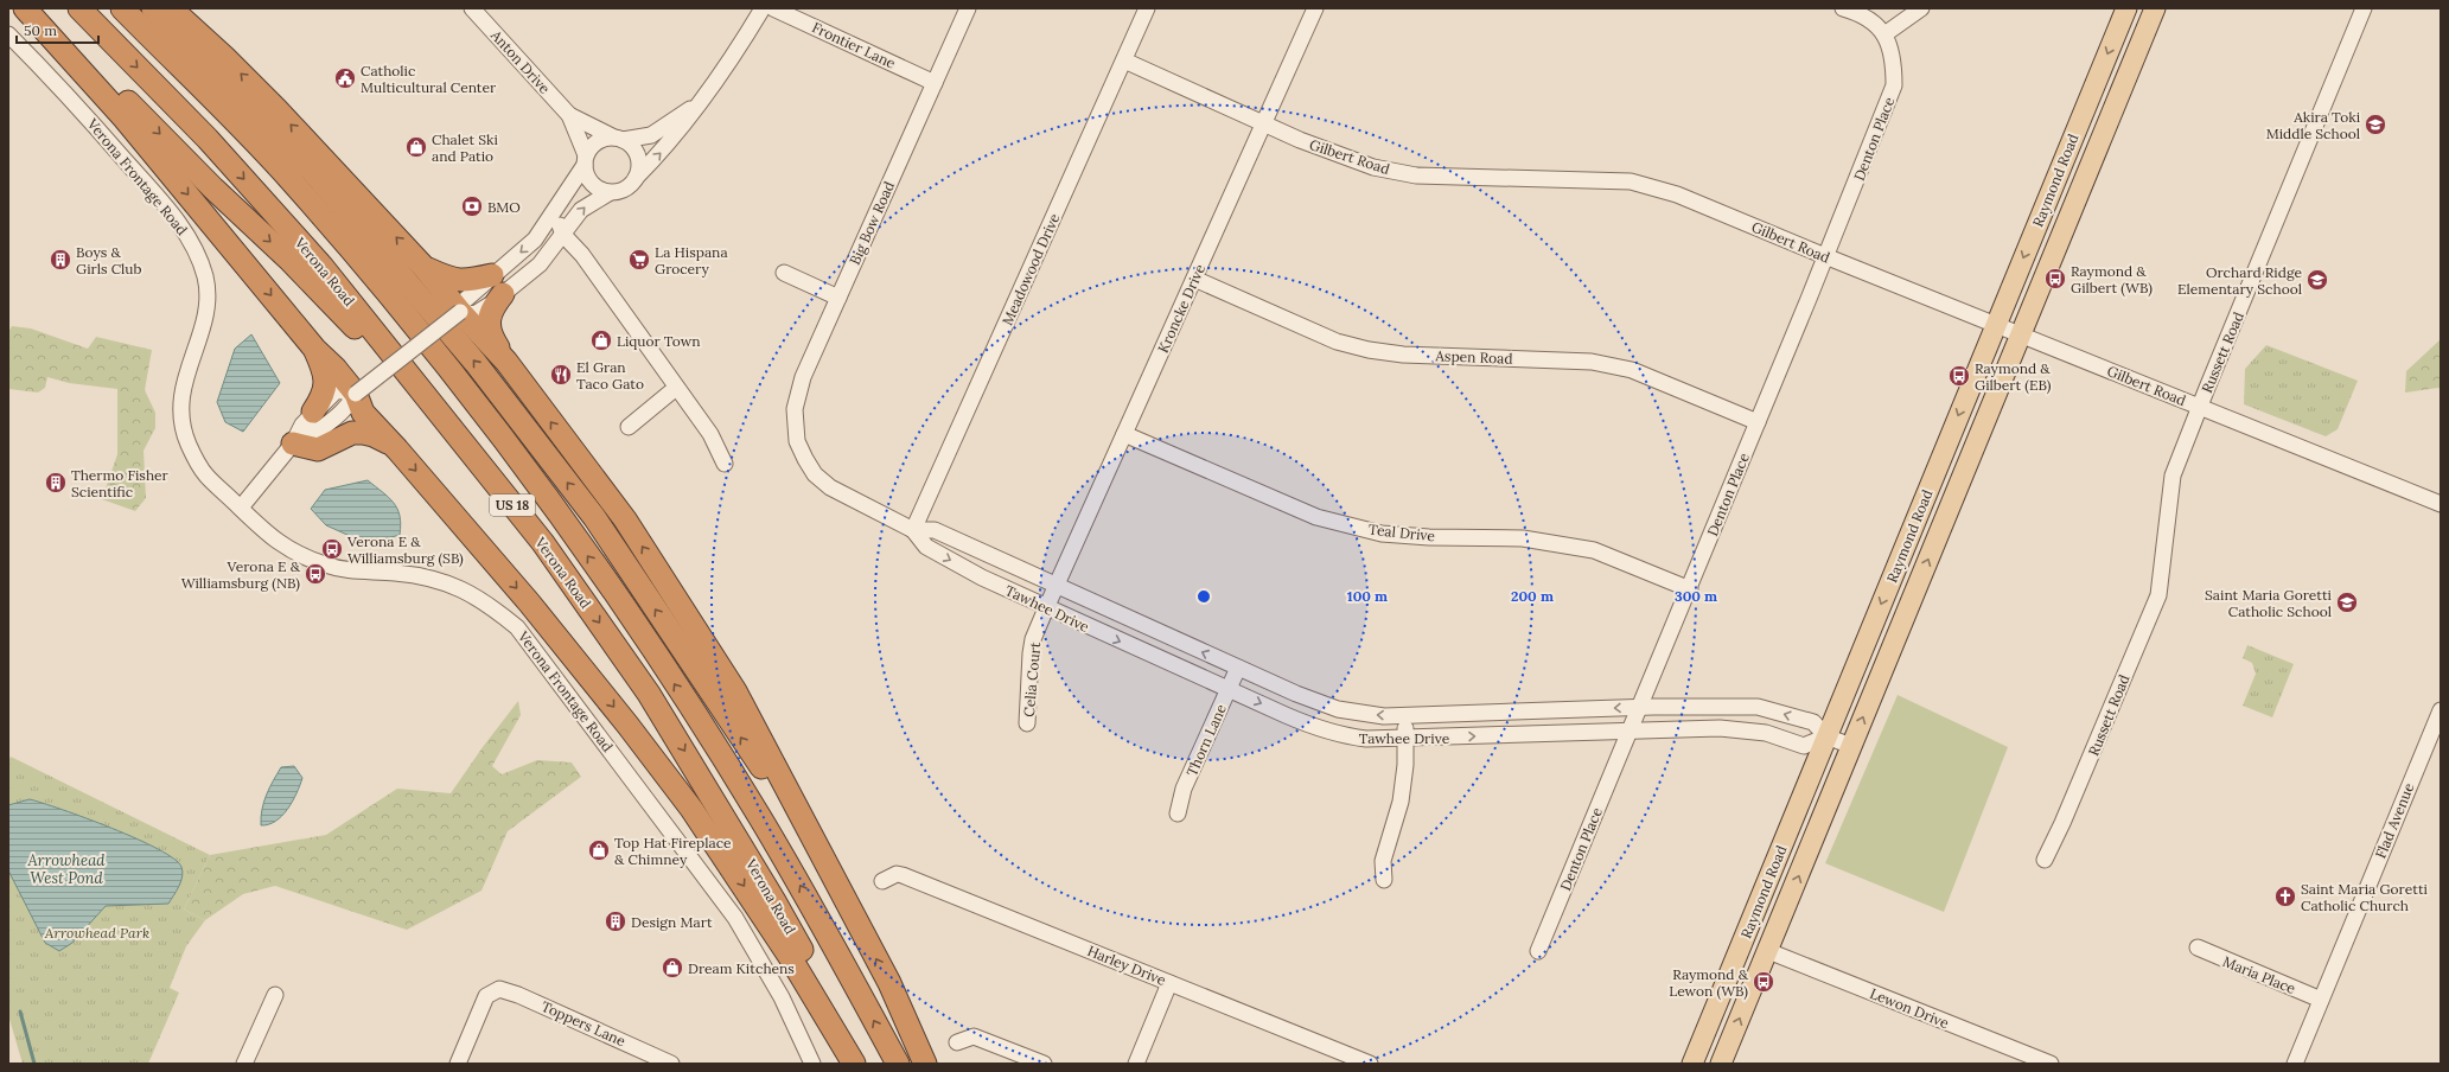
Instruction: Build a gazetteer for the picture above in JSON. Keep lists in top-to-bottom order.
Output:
{
  "streets": {
    "highway": ["Verona Road", "US 18"],
    "main road": ["Raymond Road"],
    "street": [
      "Frontier Lane",
      "Anton Drive",
      "Denton Place",
      "Gilbert Road",
      "Verona Frontage Road",
      "Big Bow Road",
      "Meadowood Drive",
      "Kroncke Drive",
      "Russett Road",
      "Aspen Road",
      "Teal Drive",
      "Tawhee Drive",
      "Celia Court",
      "Thorn Lane",
      "Flad Avenue",
      "Harley Drive",
      "Maria Place",
      "Lewon Drive",
      "Toppers Lane"
    ]
  },
  "crossings": [
    ["Frontier Lane", "Big Bow Road"],
    ["Denton Place", "Gilbert Road"],
    ["Denton Place", "Aspen Road"],
    ["Denton Place", "Teal Drive"],
    ["Denton Place", "Tawhee Drive"],
    ["Gilbert Road", "Raymond Road"],
    ["Gilbert Road", "Meadowood Drive"],
    ["Gilbert Road", "Kroncke Drive"],
    ["Gilbert Road", "Russett Road"],
    ["Raymond Road", "Tawhee Drive"],
    ["Raymond Road", "Lewon Drive"],
    ["Big Bow Road", "Tawhee Drive"],
    ["Meadowood Drive", "Tawhee Drive"],
    ["Kroncke Drive", "Aspen Road"],
    ["Kroncke Drive", "Teal Drive"],
    ["Kroncke Drive", "Tawhee Drive"],
    ["Kroncke Drive", "Celia Court"],
    ["Tawhee Drive", "Celia Court"],
    ["Tawhee Drive", "Thorn Lane"],
    ["Flad Avenue", "Maria Place"]
  ],
  "water": ["Arrowhead West Pond"],
  "parks": ["Arrowhead Park"],
  "places": {
    "public building": ["Catholic Multicultural Center"],
    "school or university": ["Akira Toki Middle School", "Orchard Ridge Elementary School", "Saint Maria Goretti Catholic School"],
    "shop": [
      "Chalet Ski and Patio",
      "Liquor Town",
      "Top Hat Fireplace & Chimney",
      "Dream Kitchens"
    ],
    "bank": ["BMO"],
    "building": ["Boys & Girls Club", "Thermo Fisher Scientific", "Design Mart"],
    "supermarket": ["La Hispana Grocery"],
    "bus stop": [
      "Raymond & Gilbert (WB)",
      "Raymond & Gilbert (EB)",
      "Verona E & Williamsburg (SB)",
      "Verona E & Williamsburg (NB)",
      "Raymond & Lewon (WB)"
    ],
    "restaurant": ["El Gran Taco Gato"],
    "church": ["Saint Maria Goretti Catholic Church"]
  },
  "scale_bar": "50 m",
  "rings": ["100 m", "200 m", "300 m"]
}
